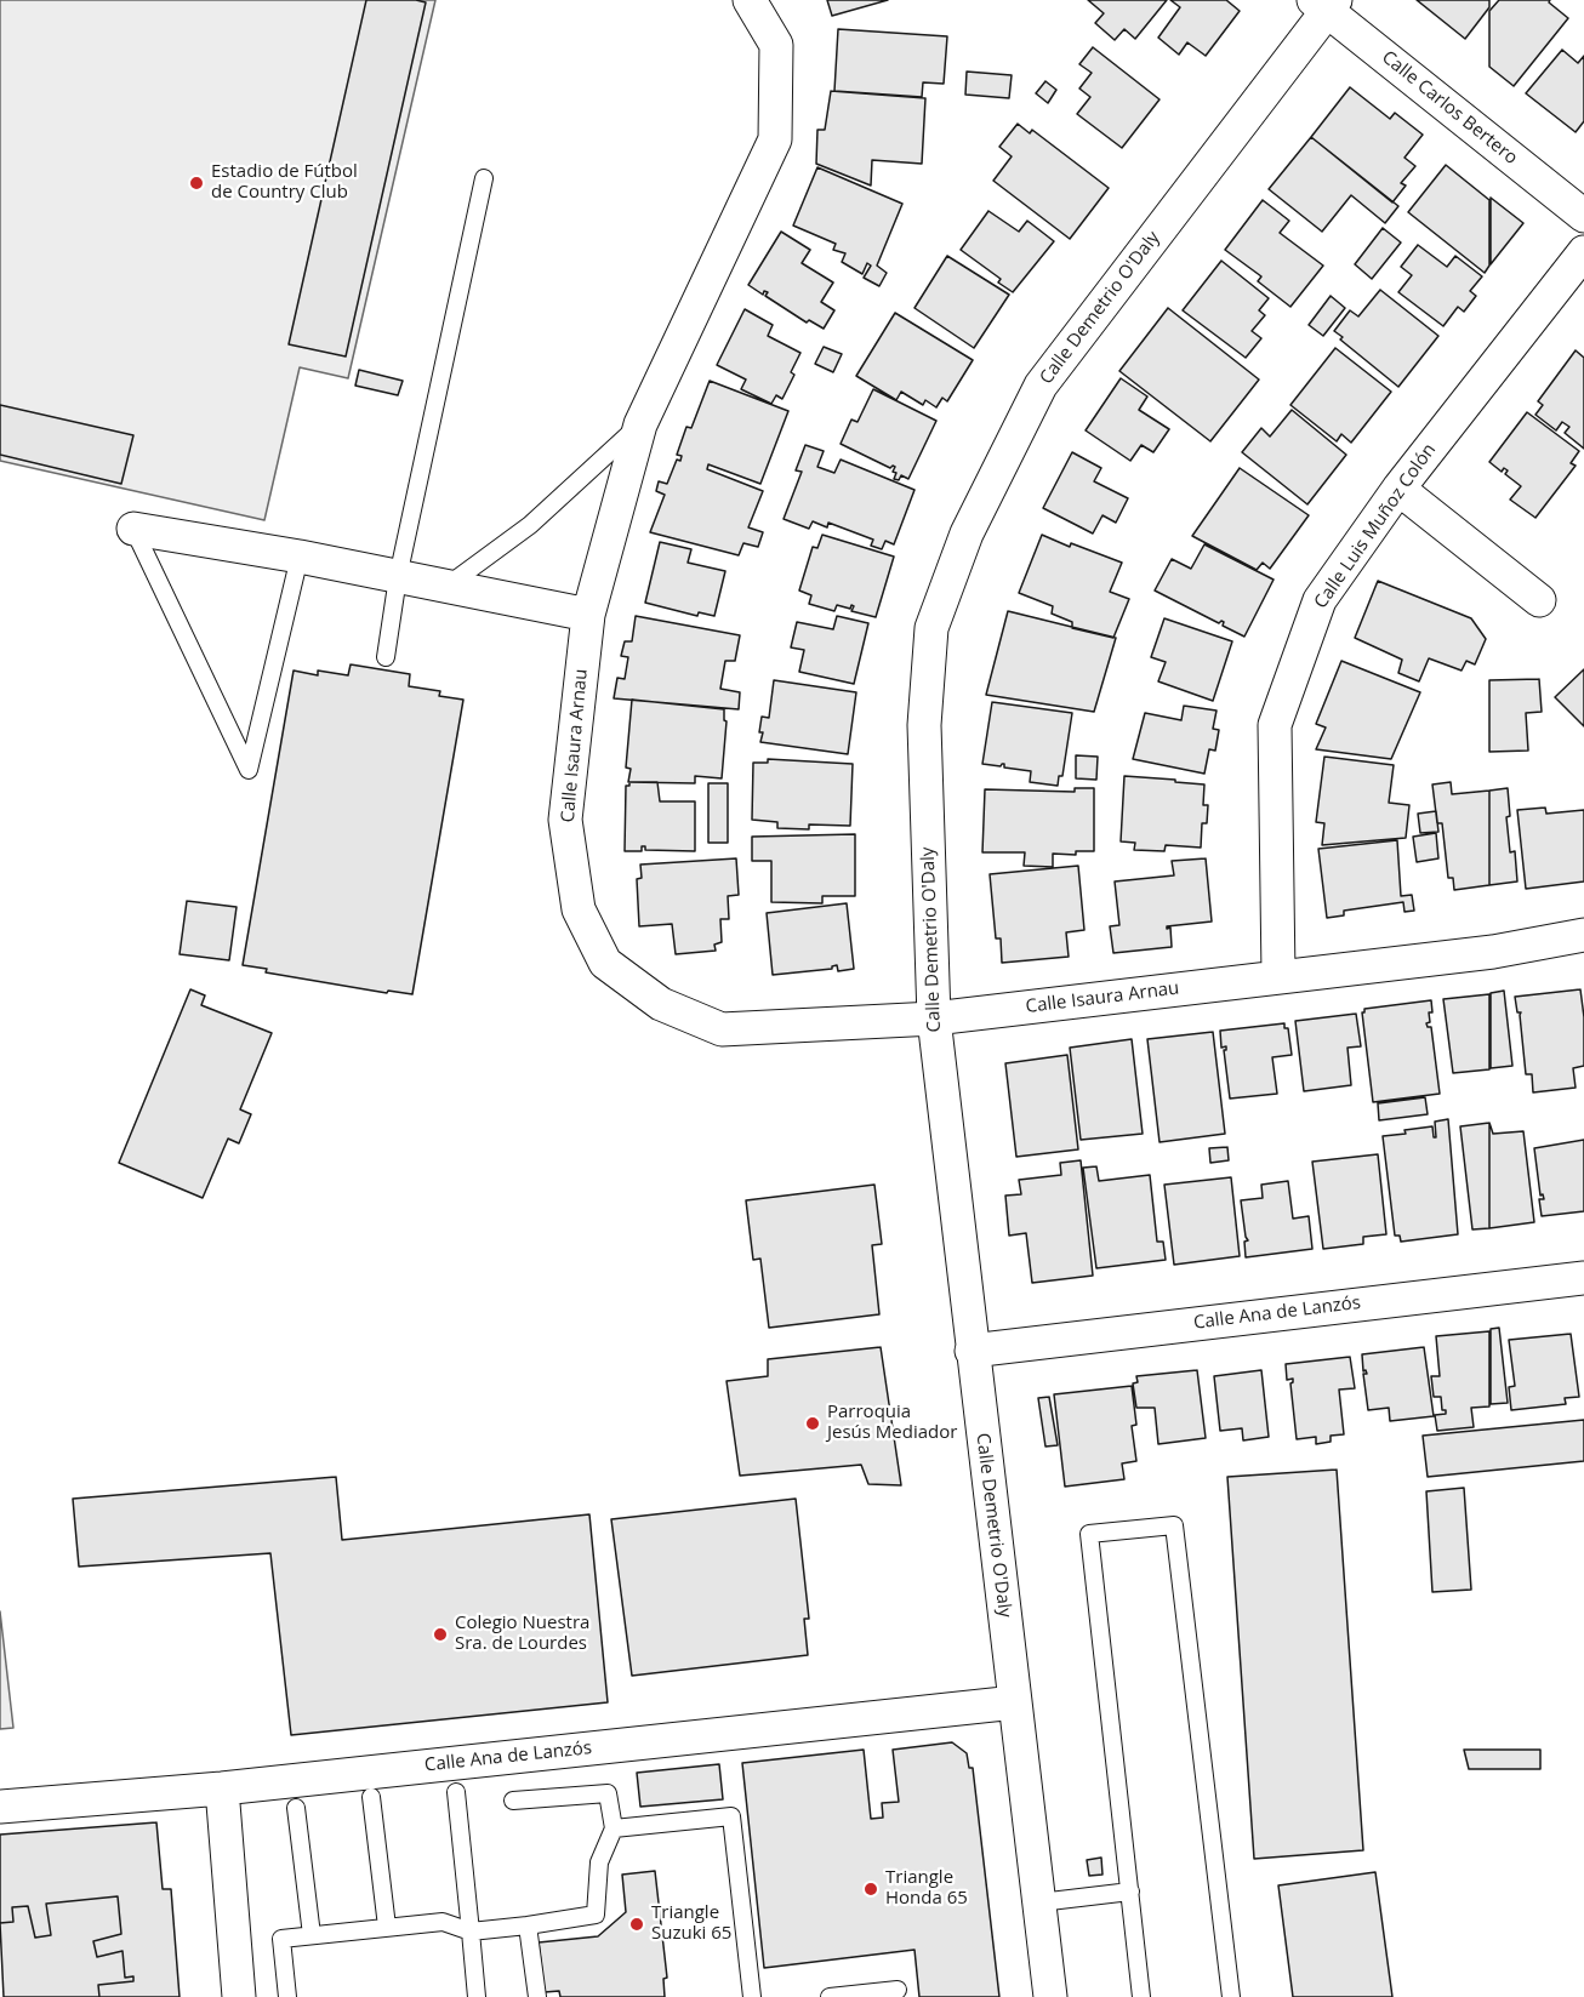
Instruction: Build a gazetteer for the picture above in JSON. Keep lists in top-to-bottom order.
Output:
{
  "streets": {
    "street": [
      "Calle Carlos Bertero",
      "Calle Demetrio O'Daly",
      "Calle Luis Muñoz Colón",
      "Calle Isaura Arnau",
      "Calle Ana de Lanzós"
    ]
  },
  "crossings": [
    ["Calle Carlos Bertero", "Calle Demetrio O'Daly"],
    ["Calle Demetrio O'Daly", "Calle Isaura Arnau"],
    ["Calle Demetrio O'Daly", "Calle Ana de Lanzós"],
    ["Calle Luis Muñoz Colón", "Calle Isaura Arnau"]
  ],
  "places": [
    "Estadio de Fútbol de Country Club",
    "Parroquia Jesús Mediador",
    "Colegio Nuestra Sra. de Lourdes",
    "Triangle Honda 65",
    "Triangle Suzuki 65"
  ]
}
